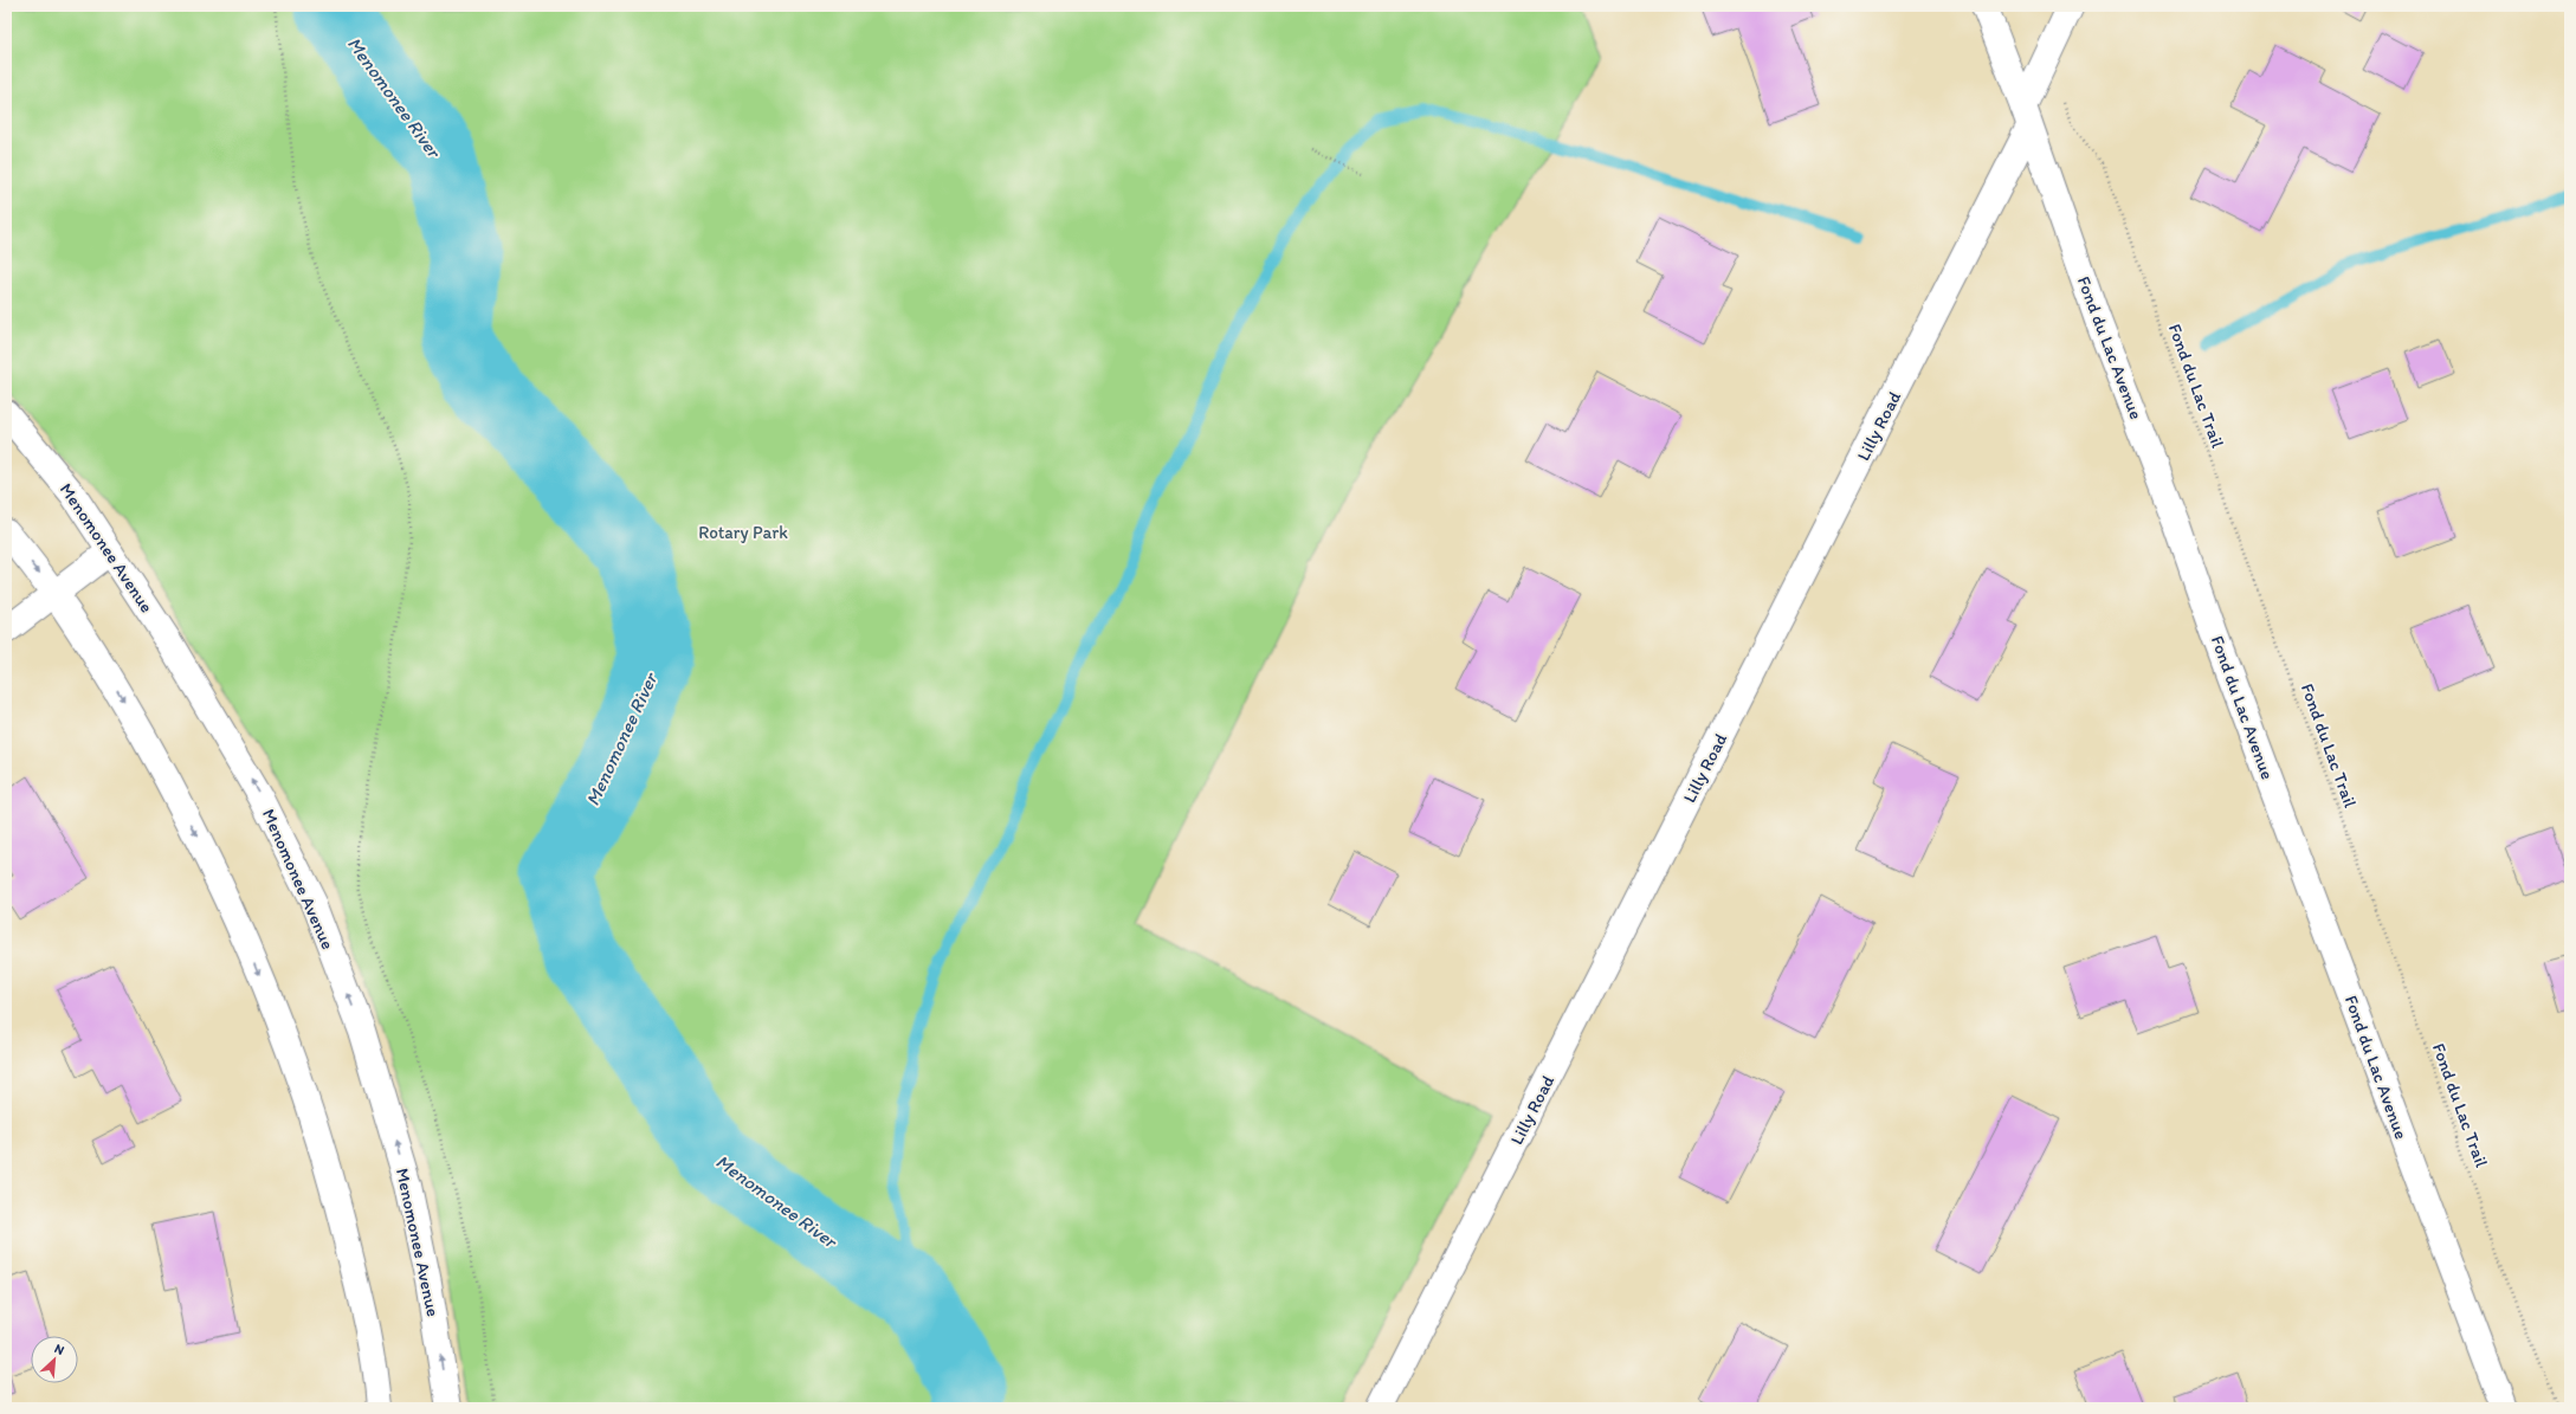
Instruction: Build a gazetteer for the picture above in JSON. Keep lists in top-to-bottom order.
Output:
{
  "streets": {
    "street": ["Fond du Lac Avenue", "Lilly Road", "Menomonee Avenue"],
    "path": ["Fond du Lac Trail"]
  },
  "crossings": [
    ["Fond du Lac Avenue", "Lilly Road"]
  ],
  "water": ["Menomonee River"],
  "parks": ["Rotary Park"],
  "north": "top right"
}
